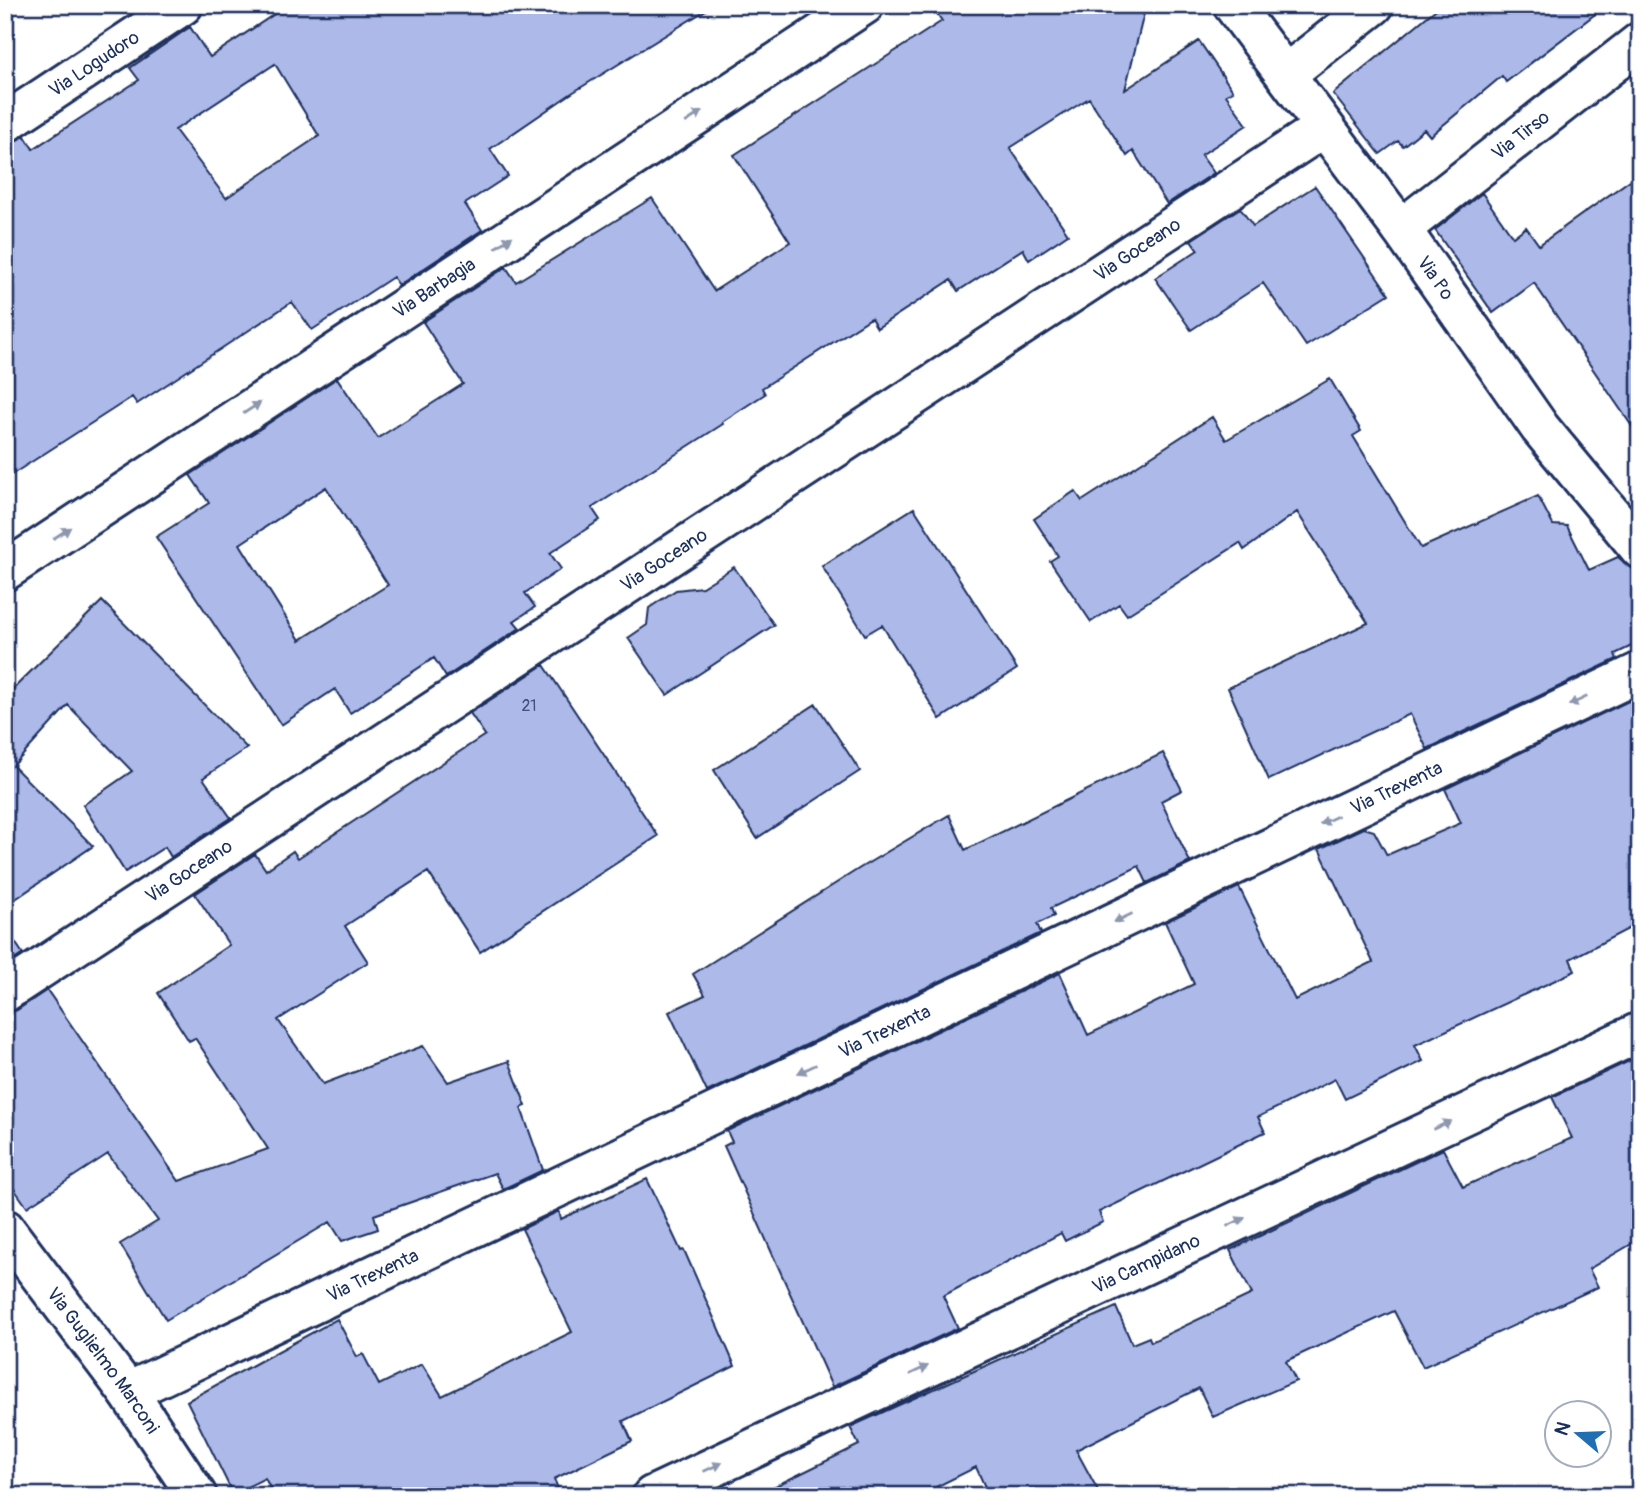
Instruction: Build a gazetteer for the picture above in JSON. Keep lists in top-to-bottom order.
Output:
{
  "streets": {
    "street": [
      "Via Logudoro",
      "Via Tirso",
      "Via Goceano",
      "Via Po",
      "Via Barbagia",
      "Via Trexenta",
      "Via Campidano",
      "Via Guglielmo Marconi"
    ]
  },
  "crossings": [
    ["Via Tirso", "Via Po"],
    ["Via Goceano", "Via Po"],
    ["Via Trexenta", "Via Guglielmo Marconi"]
  ],
  "one_way": ["Via Barbagia", "Via Trexenta", "Via Campidano"],
  "house_numbers": ["21"],
  "north": "left"
}
